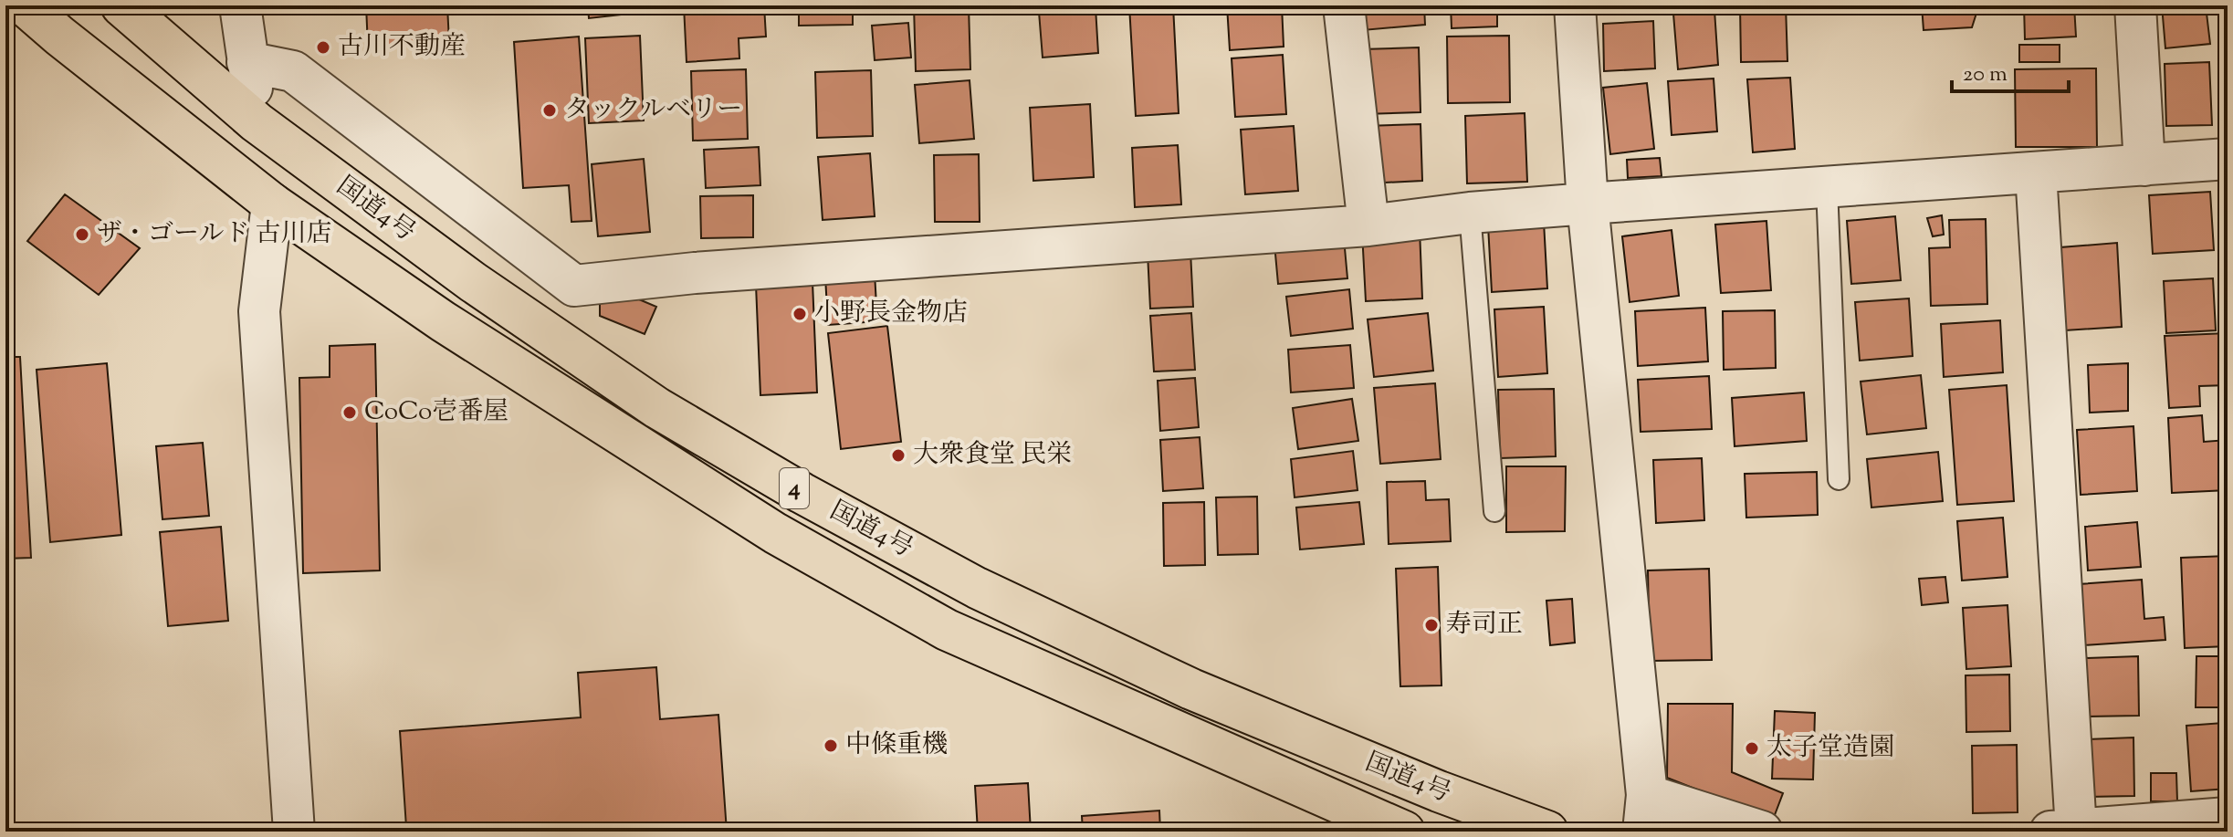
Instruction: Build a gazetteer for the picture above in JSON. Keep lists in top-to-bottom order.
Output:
{
  "streets": {
    "highway": ["国道4号", "4"]
  },
  "places": [
    "古川不動産",
    "タックルベリー",
    "ザ・ゴールド 古川店",
    "小野長金物店",
    "CoCo壱番屋",
    "大衆食堂 民栄",
    "寿司正",
    "中條重機",
    "太子堂造園"
  ],
  "scale_bar": "20 m"
}
